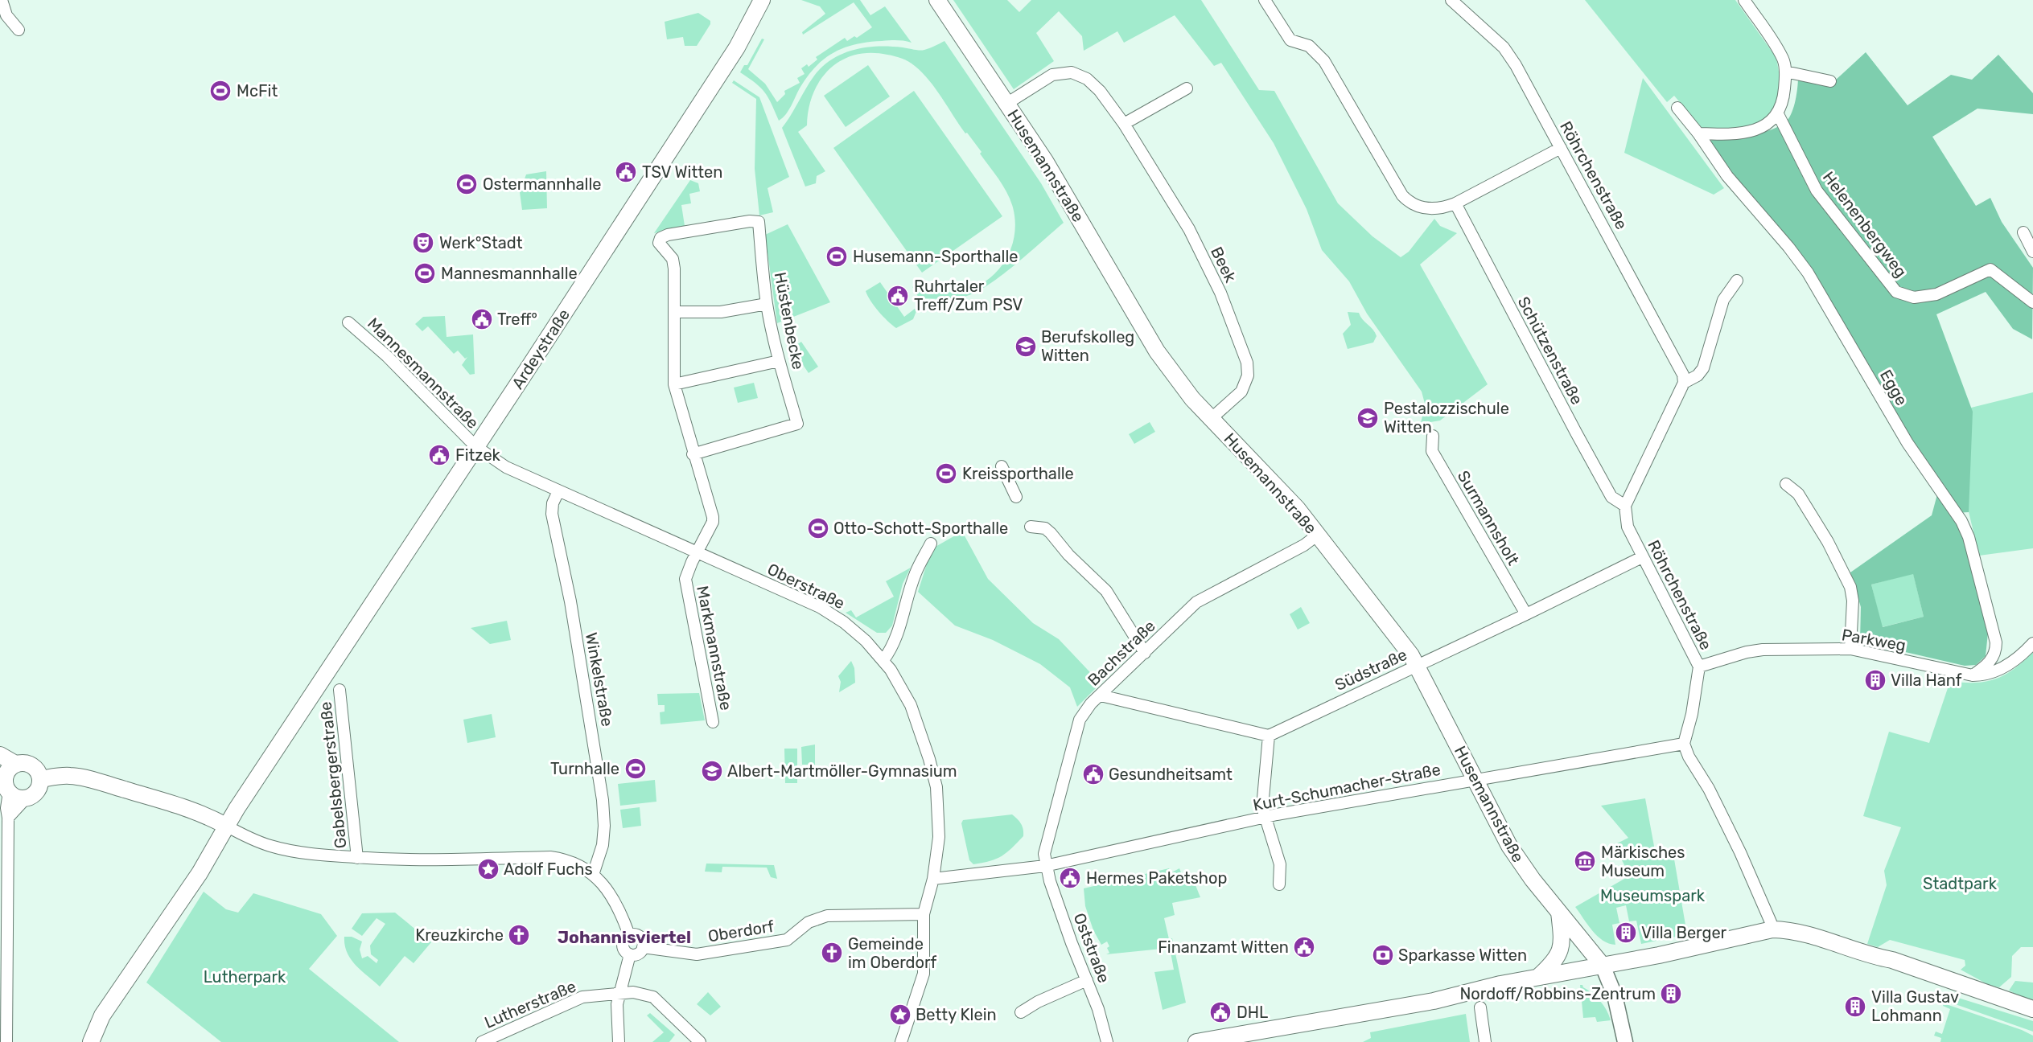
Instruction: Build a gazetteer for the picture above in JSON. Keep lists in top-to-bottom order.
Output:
{
  "streets": {
    "main road": ["Husemannstraße", "Ardeystraße"],
    "street": [
      "Röhrchenstraße",
      "Helenenbergweg",
      "Beek",
      "Hüstenbecke",
      "Schützenstraße",
      "Mannesmannstraße",
      "Egge",
      "Surmannsholt",
      "Oberstraße",
      "Parkweg",
      "Markmannstraße",
      "Bachstraße",
      "Südstraße",
      "Winkelstraße",
      "Gabelsbergerstraße",
      "Kurt-Schumacher-Straße",
      "Oberdorf",
      "Oststraße",
      "Lutherstraße"
    ]
  },
  "crossings": [
    ["Husemannstraße", "Beek"],
    ["Husemannstraße", "Bachstraße"],
    ["Husemannstraße", "Südstraße"],
    ["Husemannstraße", "Kurt-Schumacher-Straße"],
    ["Röhrchenstraße", "Schützenstraße"],
    ["Röhrchenstraße", "Parkweg"],
    ["Röhrchenstraße", "Südstraße"],
    ["Röhrchenstraße", "Kurt-Schumacher-Straße"],
    ["Hüstenbecke", "Markmannstraße"],
    ["Ardeystraße", "Mannesmannstraße"],
    ["Ardeystraße", "Oberstraße"],
    ["Mannesmannstraße", "Oberstraße"],
    ["Egge", "Parkweg"],
    ["Surmannsholt", "Südstraße"],
    ["Oberstraße", "Markmannstraße"],
    ["Oberstraße", "Winkelstraße"],
    ["Oberstraße", "Kurt-Schumacher-Straße"],
    ["Oberstraße", "Oberdorf"],
    ["Bachstraße", "Kurt-Schumacher-Straße"],
    ["Bachstraße", "Oststraße"],
    ["Kurt-Schumacher-Straße", "Oststraße"]
  ],
  "districts": ["Johannisviertel"],
  "parks": ["Stadtpark", "Museumspark", "Lutherpark"],
  "places": {
    "sports": [
      "McFit",
      "Ostermannhalle",
      "Husemann-Sporthalle",
      "Mannesmannhalle",
      "Kreissporthalle",
      "Otto-Schott-Sporthalle",
      "Turnhalle"
    ],
    "public building": [
      "TSV Witten",
      "Ruhrtaler Treff/Zum PSV",
      "Treff°",
      "Fitzek",
      "Gesundheitsamt",
      "Hermes Paketshop",
      "Finanzamt Witten",
      "DHL"
    ],
    "theatre": ["Werk°Stadt"],
    "school or university": ["Berufskolleg Witten", "Pestalozzischule Witten", "Albert-Martmöller-Gymnasium"],
    "building": [
      "Villa Hanf",
      "Villa Berger",
      "Nordoff/Robbins-Zentrum",
      "Villa Gustav Lohmann"
    ],
    "museum": ["Märkisches Museum"],
    "place": ["Adolf Fuchs", "Betty Klein"],
    "church": ["Kreuzkirche", "Gemeinde im Oberdorf"],
    "bank": ["Sparkasse Witten"]
  }
}
